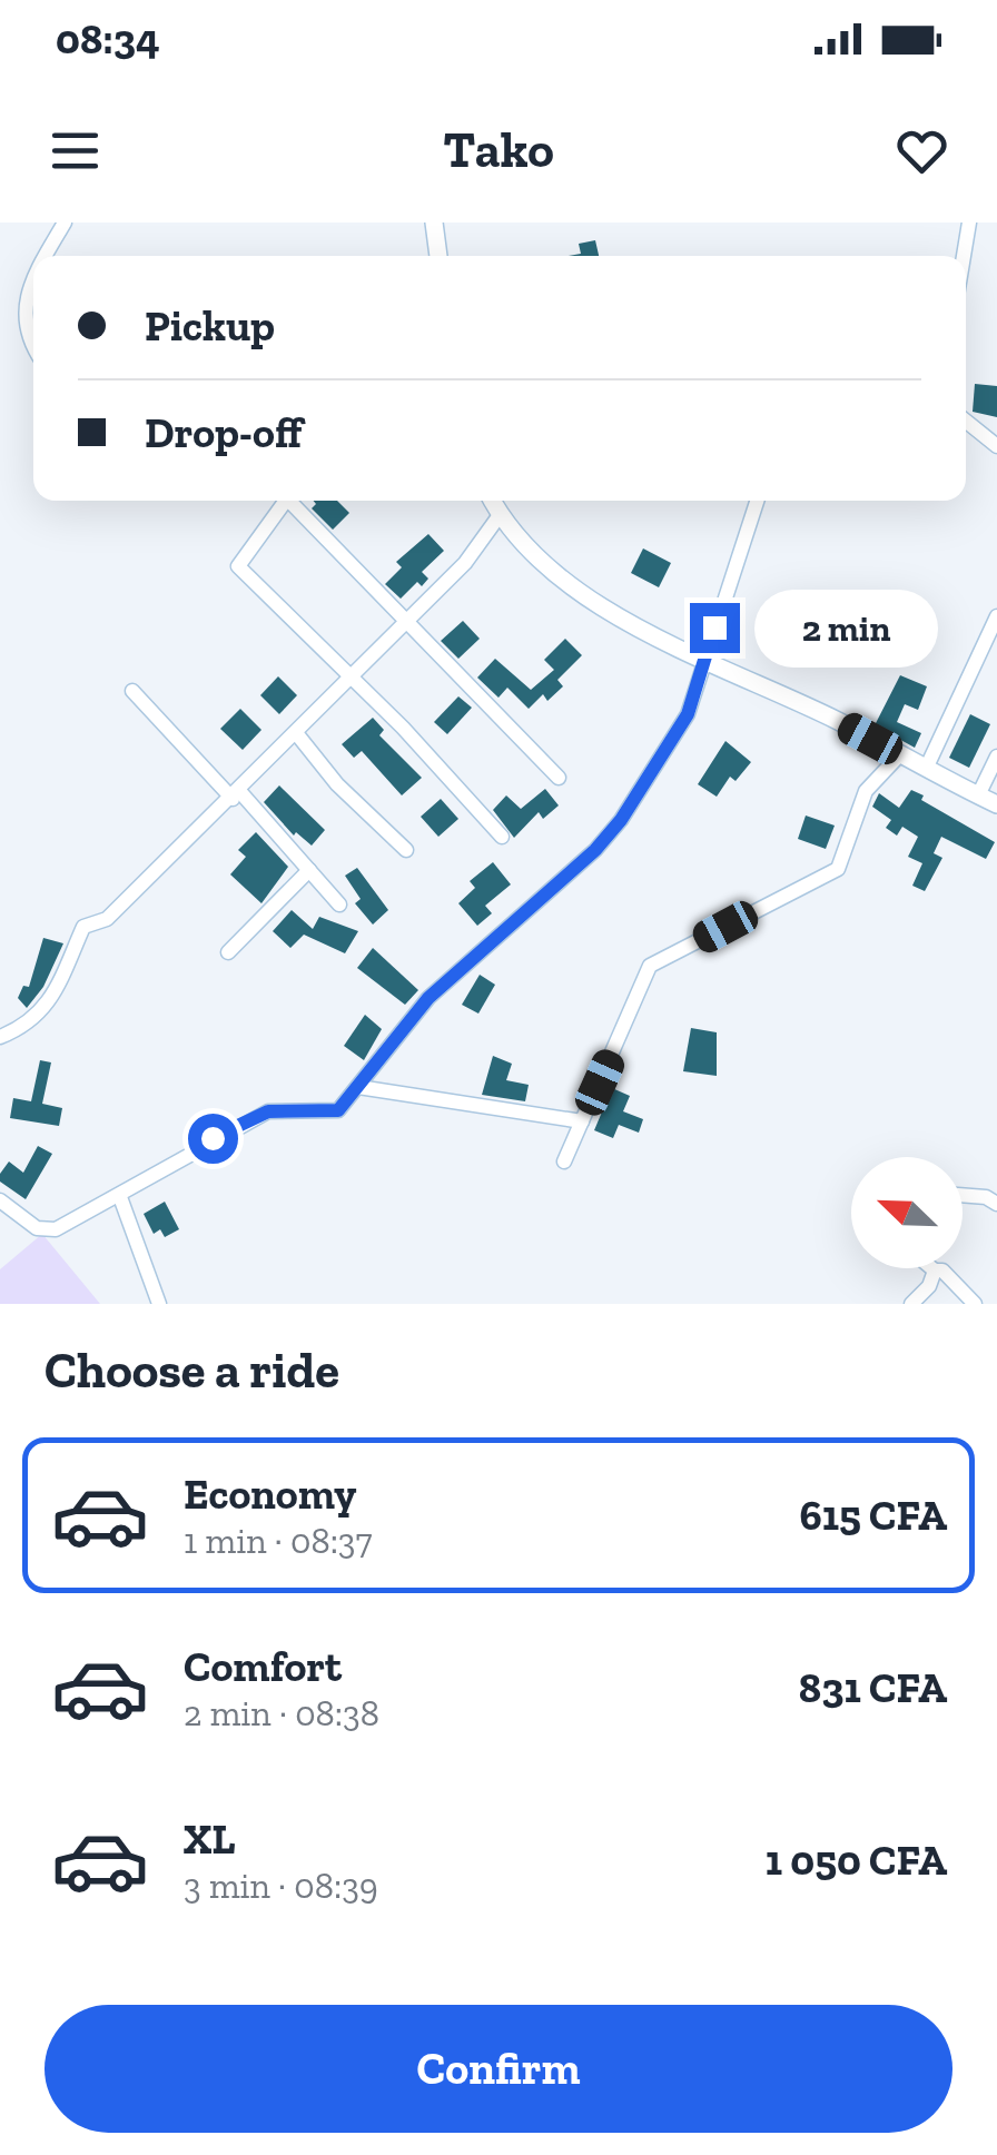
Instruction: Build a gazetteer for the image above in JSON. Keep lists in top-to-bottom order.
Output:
{
  "north": "top left",
  "page": {
    "status": "08:34",
    "header": "Tako",
    "banner": ["Pickup", "Drop-off"],
    "bubble": "2 min",
    "heading": "Choose a ride",
    "list": [
      {
        "name": "Economy",
        "note": "1 min · 08:37",
        "value": "615 CFA"
      },
      {
        "name": "Comfort",
        "note": "2 min · 08:38",
        "value": "831 CFA"
      },
      {
        "name": "XL",
        "note": "3 min · 08:39",
        "value": "1 050 CFA"
      }
    ],
    "buttons": "Confirm"
  }
}
